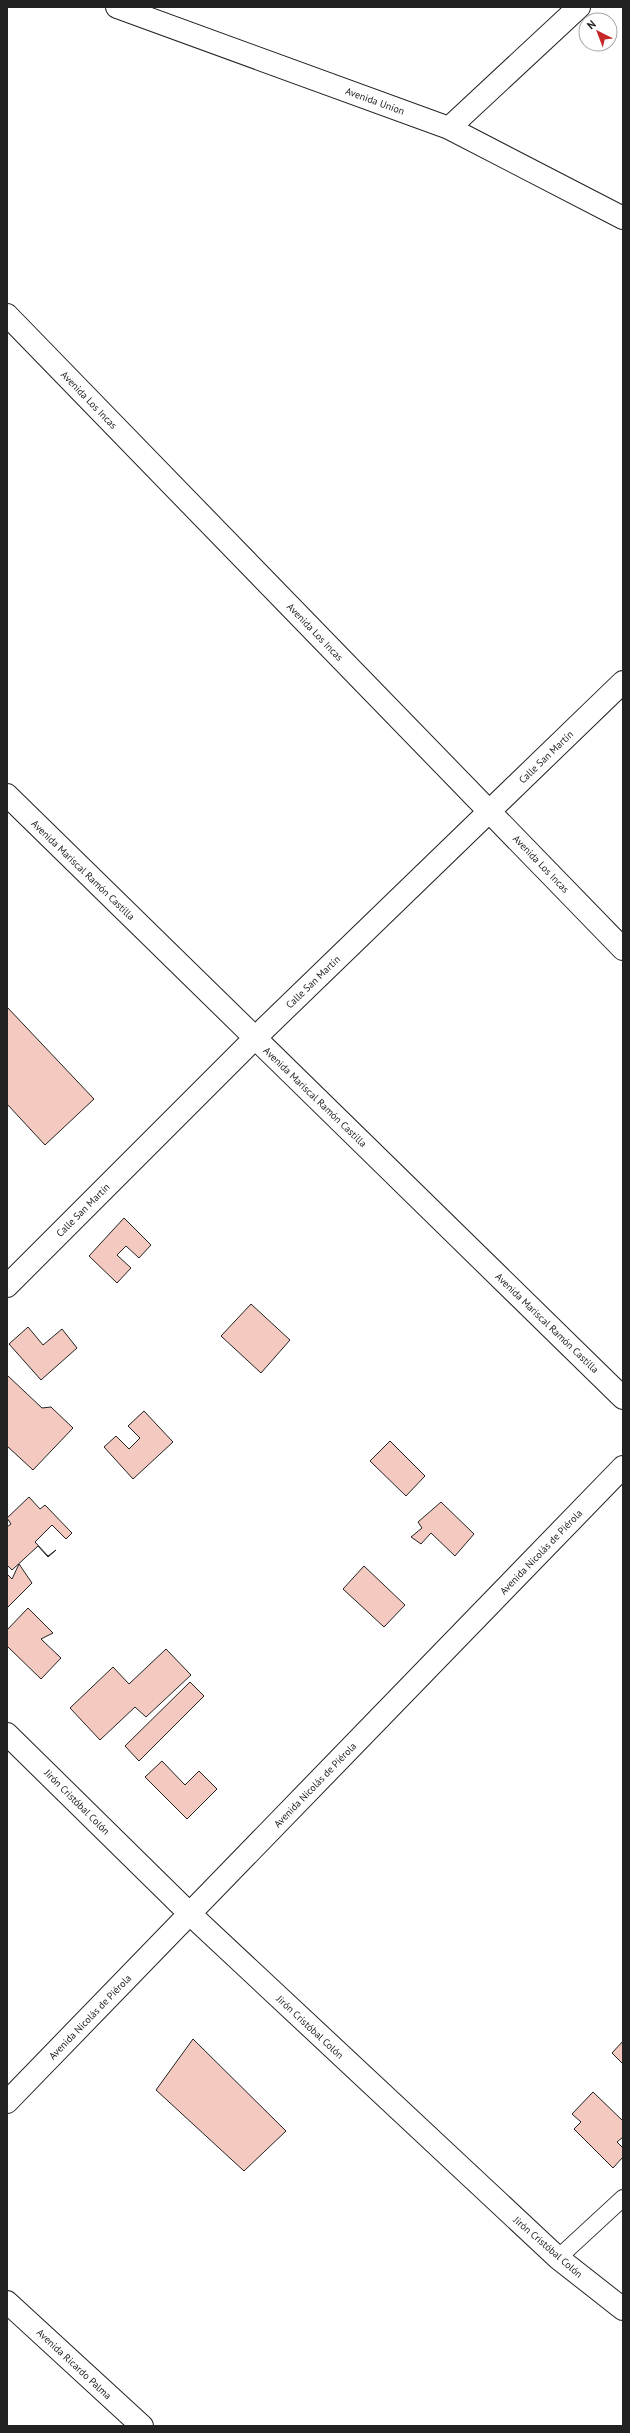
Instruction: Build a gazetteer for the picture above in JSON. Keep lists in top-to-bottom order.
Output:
{
  "streets": {
    "street": [
      "Avenida Uníon",
      "Avenida Los Incas",
      "Calle San Martín",
      "Avenida Mariscal Ramón Castilla",
      "Avenida Nicolás de Piérola",
      "Jirón Cristóbal Colón",
      "Avenida Ricardo Palma"
    ]
  },
  "crossings": [
    ["Avenida Los Incas", "Calle San Martín"],
    ["Calle San Martín", "Avenida Mariscal Ramón Castilla"],
    ["Avenida Nicolás de Piérola", "Jirón Cristóbal Colón"]
  ],
  "north": "top left"
}
